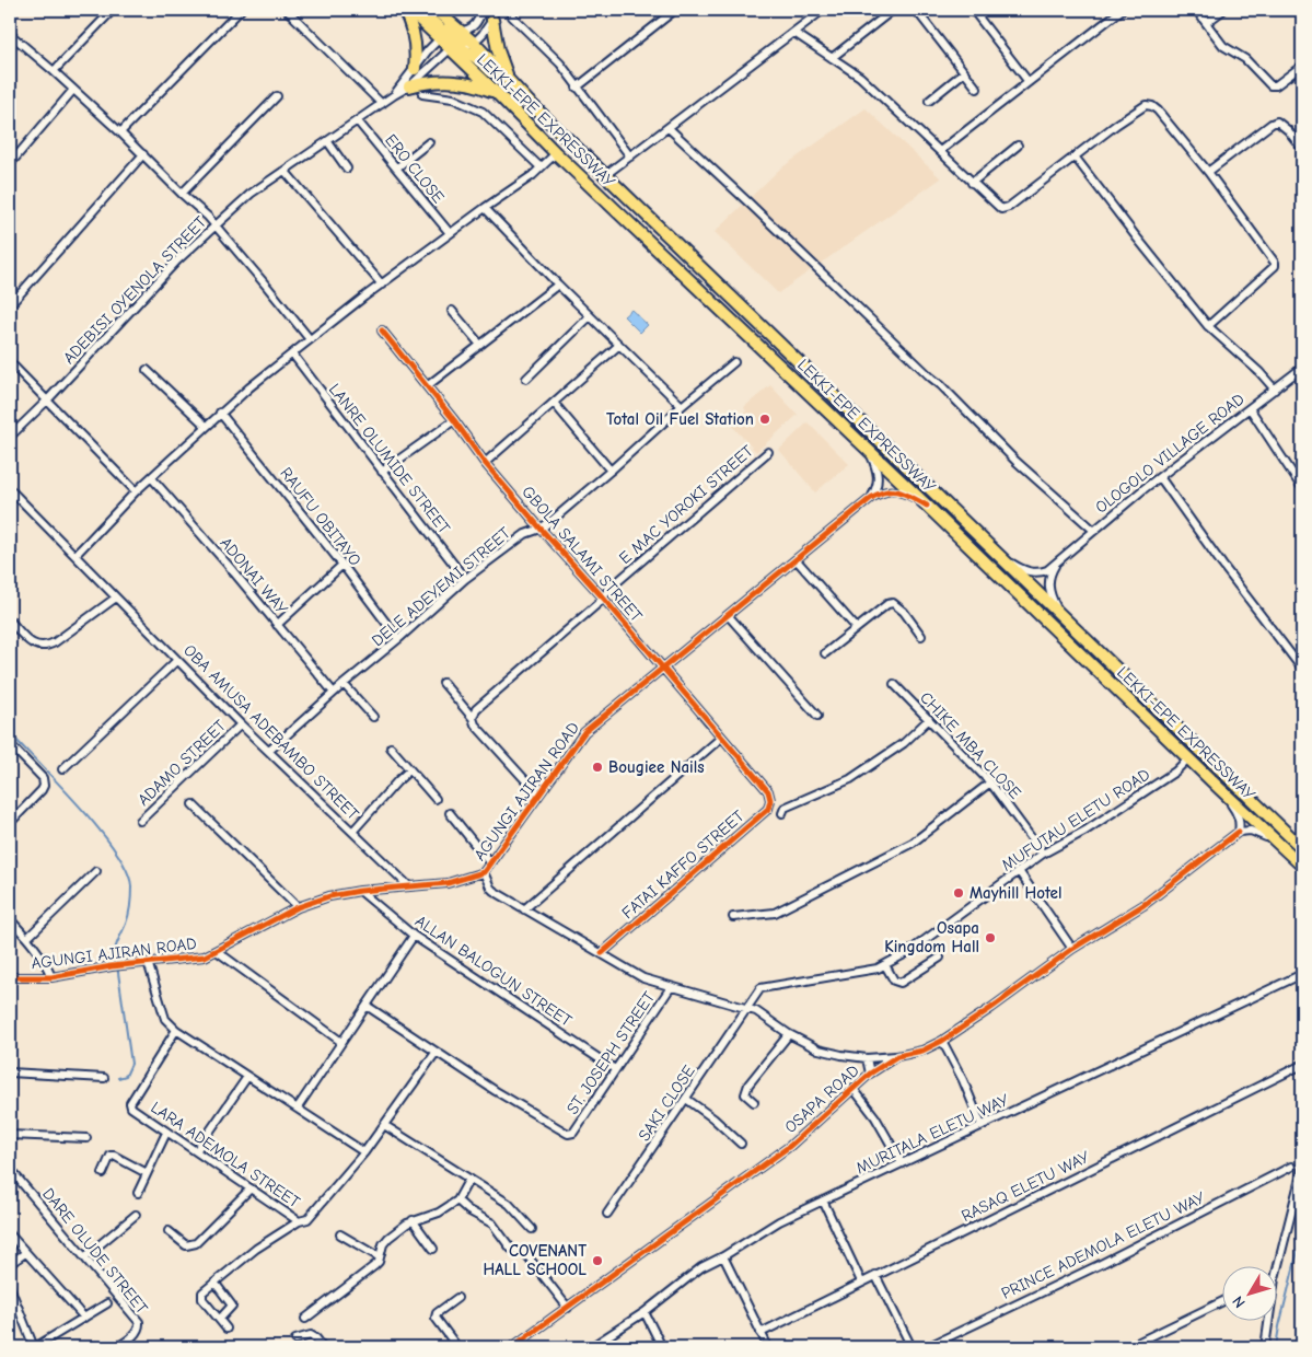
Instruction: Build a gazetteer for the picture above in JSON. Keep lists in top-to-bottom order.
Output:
{
  "streets": {
    "highway": ["LEKKI-EPE EXPRESSWAY"],
    "street": [
      "ERO CLOSE",
      "ADEBISI OYENOLA STREET",
      "OLOGOLO VILLAGE ROAD",
      "LANRE OLUMIDE STREET",
      "E MAC YOROKI STREET",
      "RAUFU OBITAYO",
      "GBOLA SALAMI STREET",
      "ADONAI WAY",
      "DELE ADEYEMI STREET",
      "OBA AMUSA ADEBAMBO STREET",
      "CHIKE MBA CLOSE",
      "ADAMO STREET",
      "AGUNGI AJIRAN ROAD",
      "MUFUTAU ELETU ROAD",
      "FATAI KAFFO STREET",
      "ALLAN BALOGUN STREET",
      "ST. JOSEPH STREET",
      "OSAPA ROAD",
      "SAKI CLOSE",
      "MURITALA ELETU WAY",
      "LARA ADEMOLA STREET",
      "RASAQ ELETU WAY",
      "PRINCE ADEMOLA ELETU WAY",
      "DARE OLUDE STREET"
    ]
  },
  "crossings": [
    ["LEKKI-EPE EXPRESSWAY", "MUFUTAU ELETU ROAD"],
    ["ERO CLOSE", "ADEBISI OYENOLA STREET"],
    ["LANRE OLUMIDE STREET", "DELE ADEYEMI STREET"],
    ["E MAC YOROKI STREET", "GBOLA SALAMI STREET"],
    ["RAUFU OBITAYO", "DELE ADEYEMI STREET"],
    ["GBOLA SALAMI STREET", "DELE ADEYEMI STREET"],
    ["GBOLA SALAMI STREET", "AGUNGI AJIRAN ROAD"],
    ["GBOLA SALAMI STREET", "FATAI KAFFO STREET"],
    ["ADONAI WAY", "DELE ADEYEMI STREET"],
    ["DELE ADEYEMI STREET", "OBA AMUSA ADEBAMBO STREET"],
    ["OBA AMUSA ADEBAMBO STREET", "ADAMO STREET"],
    ["OBA AMUSA ADEBAMBO STREET", "AGUNGI AJIRAN ROAD"],
    ["CHIKE MBA CLOSE", "MUFUTAU ELETU ROAD"],
    ["AGUNGI AJIRAN ROAD", "ALLAN BALOGUN STREET"],
    ["MUFUTAU ELETU ROAD", "SAKI CLOSE"],
    ["ALLAN BALOGUN STREET", "ST. JOSEPH STREET"],
    ["ST. JOSEPH STREET", "LARA ADEMOLA STREET"]
  ],
  "places": [
    "Total Oil Fuel Station",
    "Bougiee Nails",
    "Mayhill Hotel",
    "Osapa Kingdom Hall",
    "COVENANT HALL SCHOOL"
  ],
  "north": "bottom left"
}
